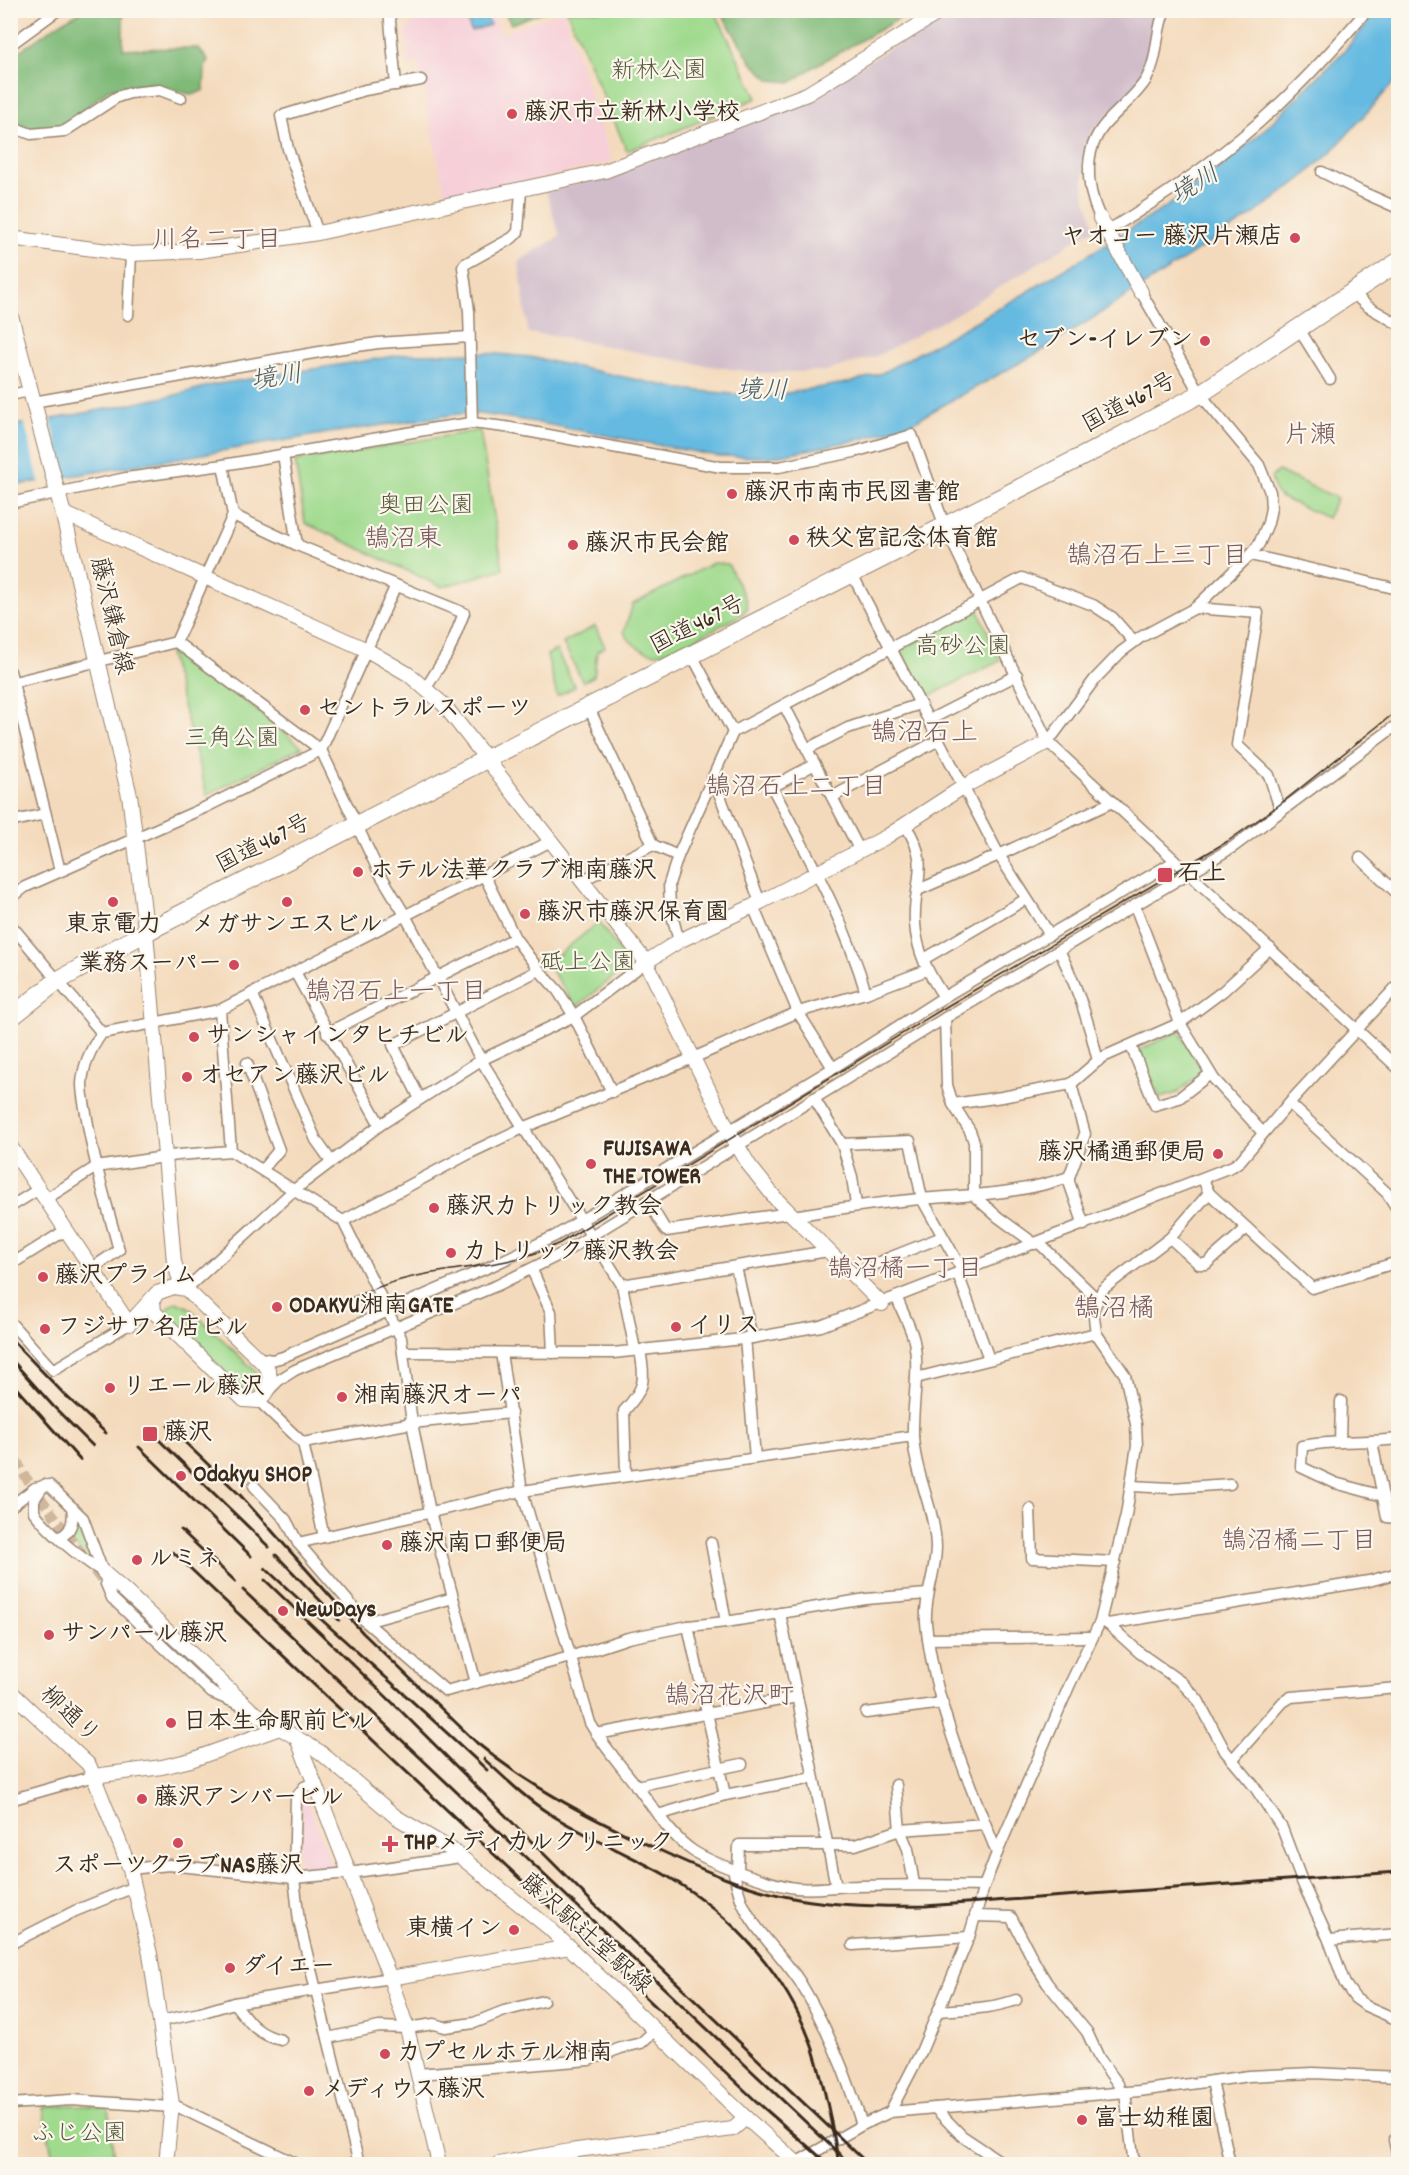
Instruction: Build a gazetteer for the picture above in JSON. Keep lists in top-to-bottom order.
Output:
{
  "streets": {
    "highway": ["国道467号"],
    "main road": ["藤沢鎌倉線"],
    "street": ["柳通り", "藤沢駅辻堂駅線"]
  },
  "crossings": [
    ["国道467号", "藤沢鎌倉線"]
  ],
  "districts": [
    "川名二丁目",
    "片瀬",
    "鵠沼東",
    "鵠沼石上三丁目",
    "鵠沼石上",
    "鵠沼石上二丁目",
    "鵠沼石上一丁目",
    "鵠沼橘一丁目",
    "鵠沼橘",
    "鵠沼橘二丁目",
    "鵠沼花沢町"
  ],
  "water": ["境川"],
  "parks": [
    "新林公園",
    "奥田公園",
    "高砂公園",
    "三角公園",
    "砥上公園",
    "ふじ公園"
  ],
  "places": {
    "other": [
      "藤沢市立新林小学校",
      "ヤオコー 藤沢片瀬店",
      "セブン-イレブン",
      "藤沢市南市民図書館",
      "秩父宮記念体育館",
      "藤沢市民会館",
      "セントラルスポーツ",
      "ホテル法華クラブ湘南藤沢",
      "東京電力",
      "メガサンエスビル",
      "藤沢市藤沢保育園",
      "業務スーパー",
      "サンシャインタヒチビル",
      "オセアン藤沢ビル",
      "藤沢橘通郵便局",
      "FUJISAWA THE TOWER",
      "藤沢カトリック教会",
      "カトリック藤沢教会",
      "藤沢プライム",
      "ODAKYU湘南GATE",
      "イリス",
      "フジサワ名店ビル",
      "リエール藤沢",
      "湘南藤沢オーパ",
      "Odakyu SHOP",
      "藤沢南口郵便局",
      "ルミネ",
      "NewDays",
      "サンパール藤沢",
      "日本生命駅前ビル",
      "藤沢アンバービル",
      "スポーツクラブNAS藤沢",
      "東横イン",
      "ダイエー",
      "カプセルホテル湘南",
      "メディウス藤沢",
      "富士幼稚園"
    ],
    "transit": ["石上", "藤沢"],
    "health": ["THPメディカルクリニック"]
  }
}
